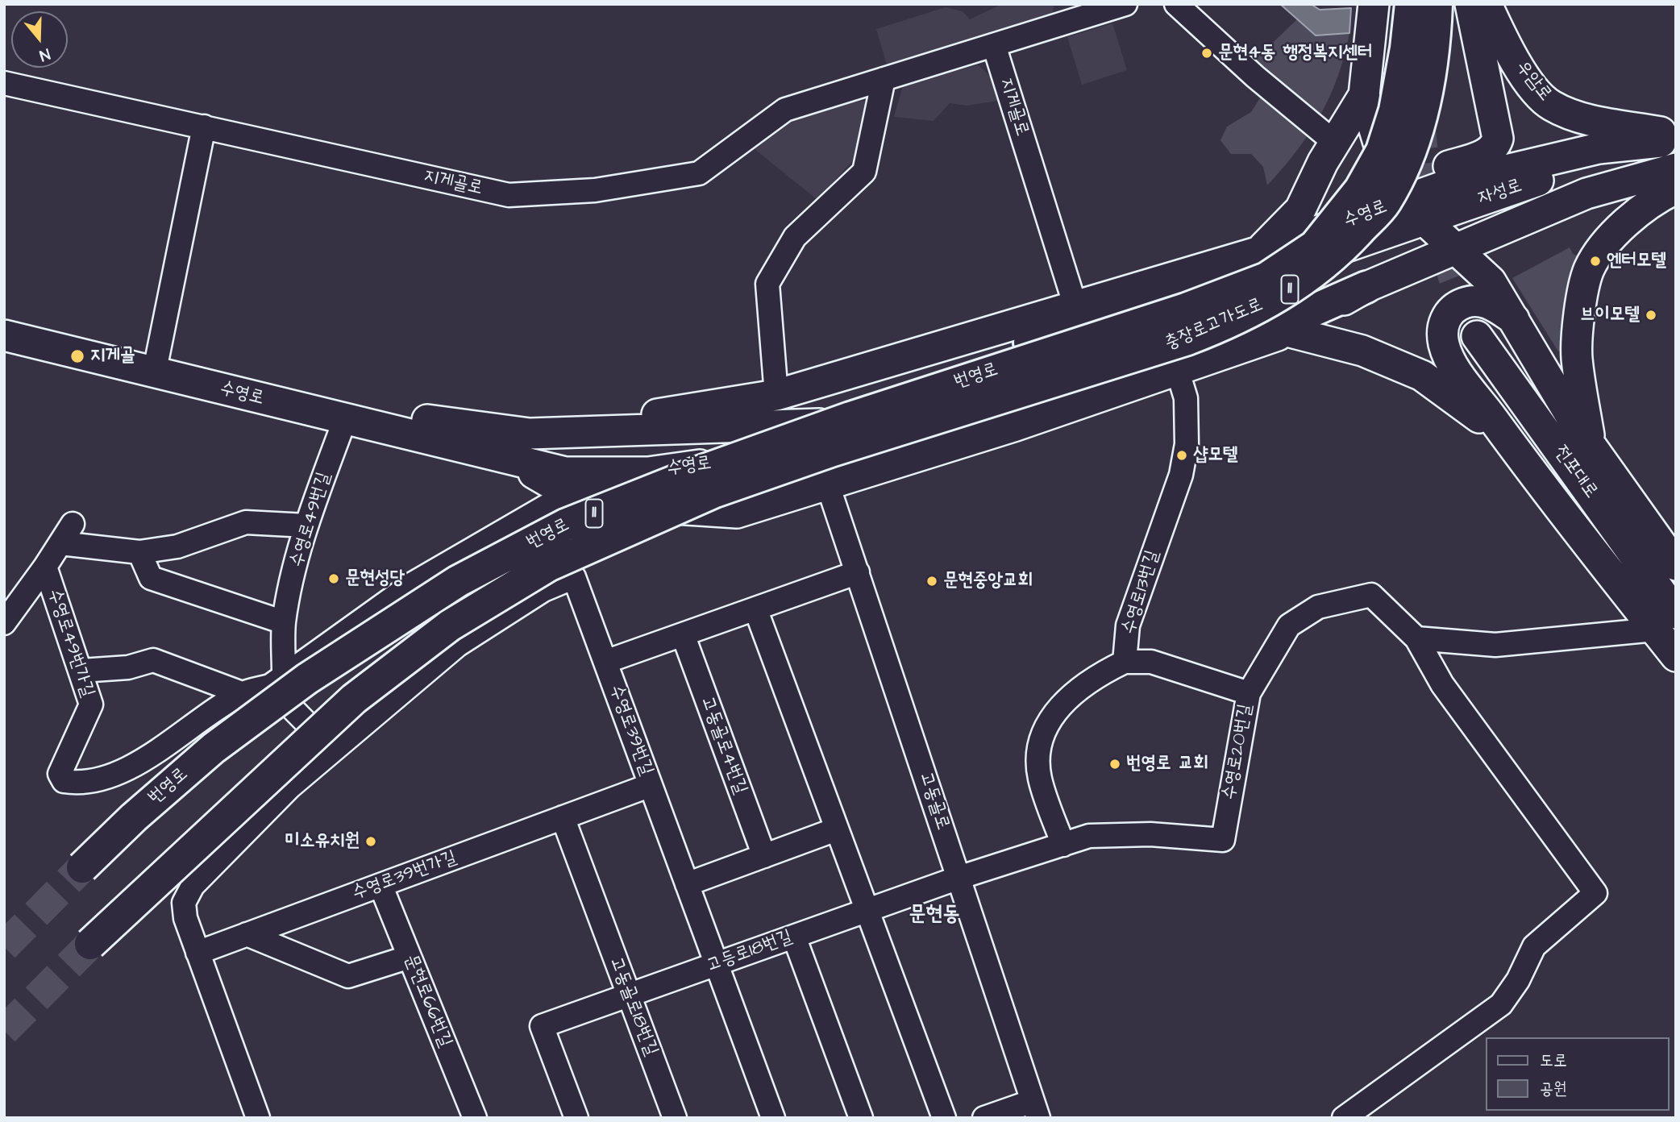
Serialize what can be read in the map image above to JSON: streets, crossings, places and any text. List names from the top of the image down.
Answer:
{
  "streets": {
    "highway": ["11", "충장로고가도로", "번영로"],
    "main road": [
      "우암로",
      "자성로",
      "수영로",
      "전포대로"
    ],
    "street": [
      "지게골로",
      "수영로49번길",
      "수영로13번길",
      "수영로49번가길",
      "수영로39번길",
      "고동골로4번길",
      "수영로20번길",
      "고동골로",
      "수영로39번가길",
      "고등로18번길",
      "문현로66번길",
      "고동골로18번길"
    ]
  },
  "crossings": [
    ["우암로", "자성로"],
    ["우암로", "수영로"],
    ["지게골로", "수영로"],
    ["자성로", "수영로"],
    ["수영로", "수영로49번길"],
    ["충장로고가도로", "번영로"],
    ["번영로", "수영로39번길"],
    ["수영로39번길", "수영로39번가길"],
    ["수영로39번길", "고등로18번길"],
    ["수영로20번길", "고동골로"],
    ["수영로20번길", "고등로18번길"],
    ["고동골로", "고등로18번길"],
    ["수영로39번가길", "문현로66번길"],
    ["수영로39번가길", "고동골로18번길"],
    ["고등로18번길", "고동골로18번길"]
  ],
  "districts": ["문현동"],
  "places": [
    "문현4동 행정복지센터",
    "엔터모텔",
    "브이모텔",
    "지게골",
    "샵모텔",
    "문현성당",
    "문현중앙교회",
    "번영로 교회",
    "미소유치원"
  ],
  "legend": ["도로", "공원"],
  "north": "bottom"
}
